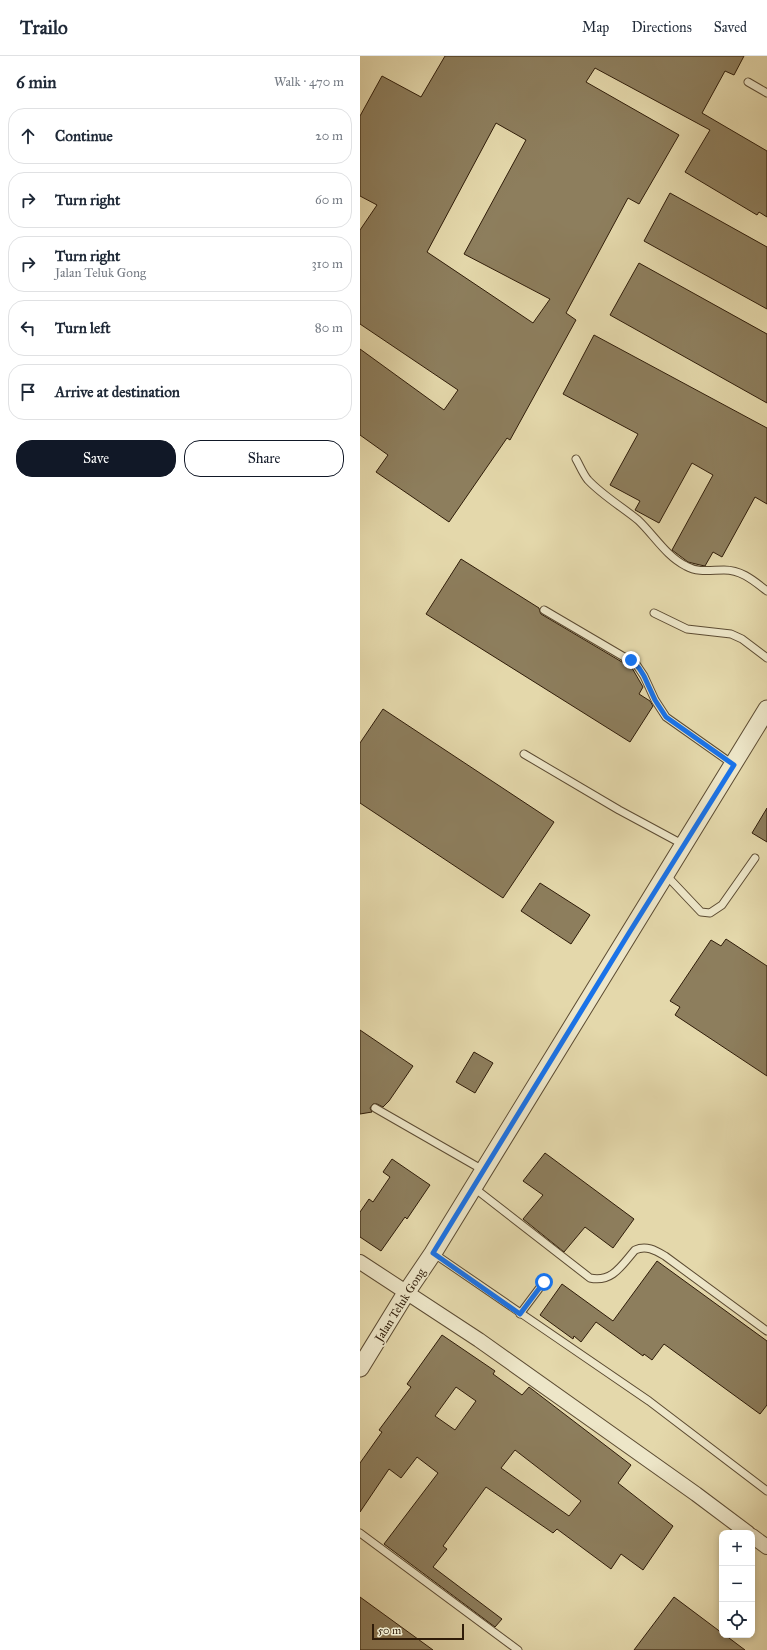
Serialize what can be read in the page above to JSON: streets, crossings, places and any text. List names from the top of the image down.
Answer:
{
  "streets": {
    "street": ["Jalan Teluk Gong"]
  },
  "scale_bar": "50 m",
  "page": {
    "header": "Trailo",
    "nav": ["Map", "Directions", "Saved"],
    "heading": ["6 min", "Walk · 470 m"],
    "list": [
      ["Continue", "20 m"],
      ["Turn right", "60 m"],
      ["Turn right", "Jalan Teluk Gong", "310 m"],
      ["Turn left", "80 m"],
      "Arrive at destination"
    ],
    "buttons": ["Save", "Share"],
    "map_buttons": ["+", "−"],
    "scale": "50 m"
  }
}
